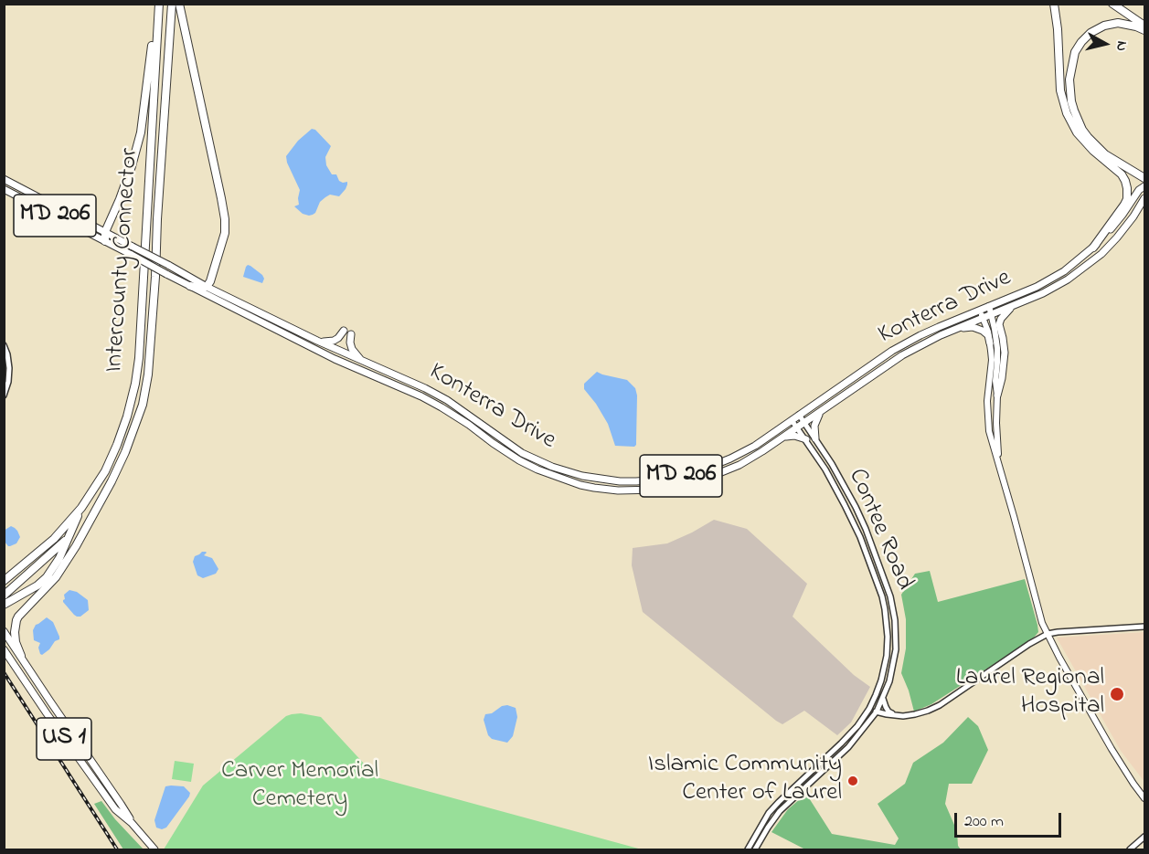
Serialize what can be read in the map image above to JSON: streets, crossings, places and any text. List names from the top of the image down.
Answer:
{
  "streets": {
    "highway": ["Intercounty Connector"],
    "main road": ["MD 206", "Konterra Drive", "US 1"],
    "street": ["Contee Road"]
  },
  "crossings": [
    ["Konterra Drive", "Contee Road"]
  ],
  "parks": ["Carver Memorial Cemetery"],
  "places": ["Laurel Regional Hospital", "Islamic Community Center of Laurel"],
  "scale_bar": "200 m",
  "north": "right"
}
